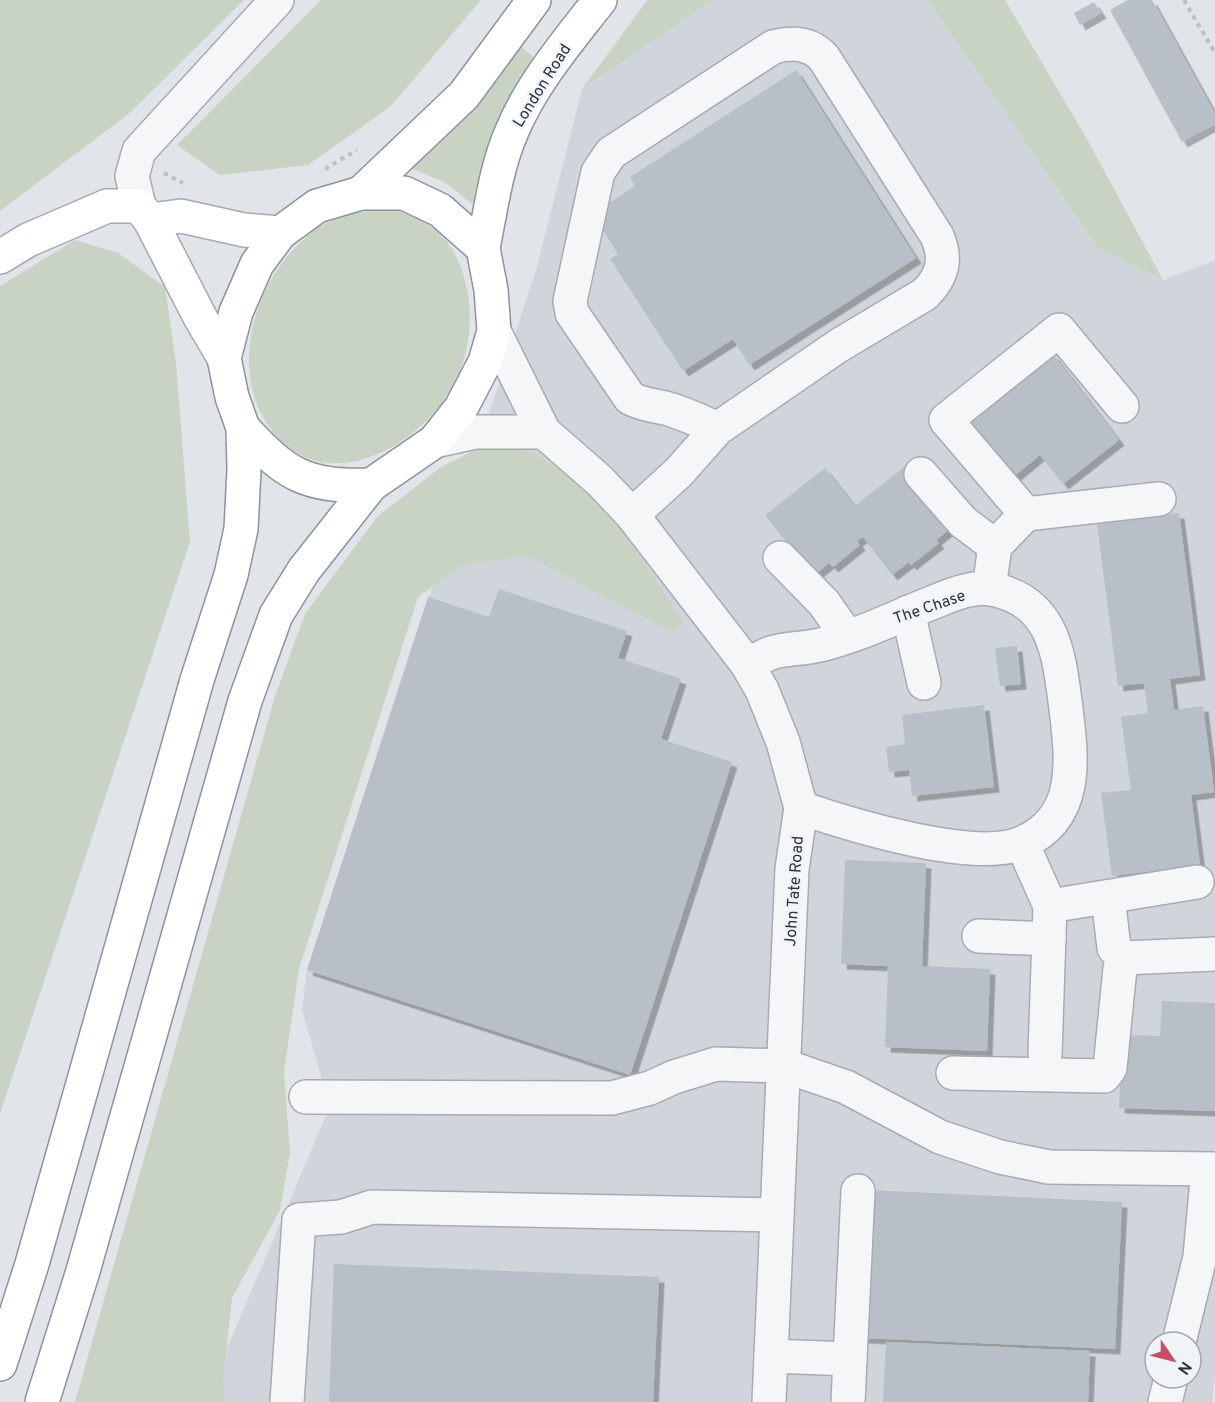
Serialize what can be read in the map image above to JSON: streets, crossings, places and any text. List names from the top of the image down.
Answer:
{
  "streets": {
    "main road": ["London Road"],
    "street": ["The Chase", "John Tate Road"]
  },
  "crossings": [
    ["The Chase", "John Tate Road"]
  ],
  "north": "bottom right"
}
